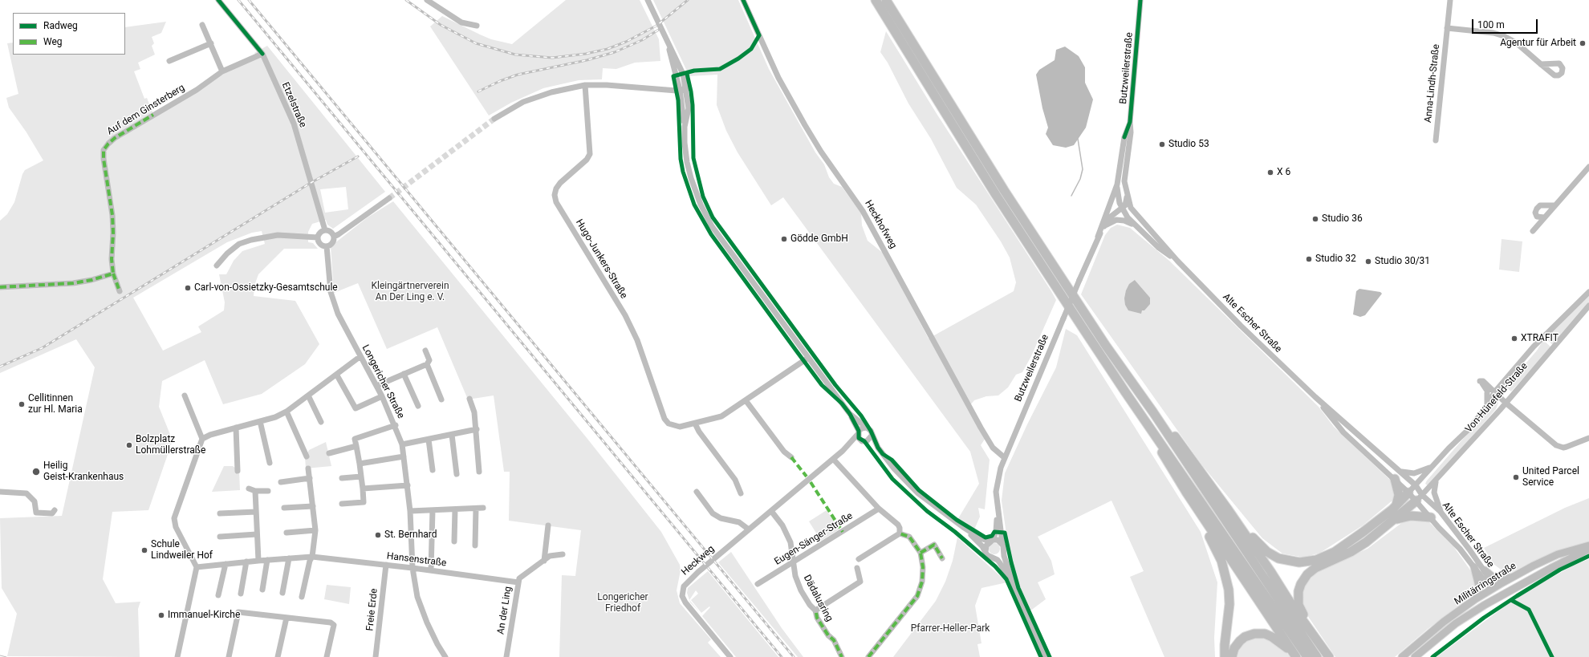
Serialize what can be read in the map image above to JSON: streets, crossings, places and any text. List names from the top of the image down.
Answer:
{
  "streets": {
    "main road": ["Militärringstraße"],
    "street": [
      "Butzweilerstraße",
      "Anna-Lindh-Straße",
      "Etzelstraße",
      "Auf dem Ginsterberg",
      "Heckhofweg",
      "Hugo-Junkers-Straße",
      "Alte Escher Straße",
      "Longericher Straße",
      "Von-Hünefeld-Straße",
      "Eugen-Sänger-Straße",
      "Hansenstraße",
      "Heckweg",
      "Dädalusring",
      "Freie Erde",
      "An der Ling"
    ]
  },
  "crossings": [
    ["Butzweilerstraße", "Heckhofweg"],
    ["Butzweilerstraße", "Alte Escher Straße"],
    ["Etzelstraße", "Auf dem Ginsterberg"],
    ["Etzelstraße", "Longericher Straße"],
    ["Alte Escher Straße", "Von-Hünefeld-Straße"],
    ["Alte Escher Straße", "Militärringstraße"],
    ["Longericher Straße", "Hansenstraße"],
    ["Eugen-Sänger-Straße", "Dädalusring"],
    ["Hansenstraße", "Freie Erde"],
    ["Hansenstraße", "An der Ling"],
    ["Heckweg", "Dädalusring"]
  ],
  "parks": ["Kleingärtnerverein An Der Ling e. V.", "Longericher Friedhof", "Pfarrer-Heller-Park"],
  "places": [
    "Agentur für Arbeit",
    "Studio 53",
    "X 6",
    "Studio 36",
    "Gödde GmbH",
    "Studio 32",
    "Studio 30/31",
    "Carl-von-Ossietzky-Gesamtschule",
    "XTRAFIT",
    "Cellitinnen zur Hl. Maria",
    "Bolzplatz Lohmüllerstraße",
    "Heilig Geist-Krankenhaus",
    "United Parcel Service",
    "St. Bernhard",
    "Schule Lindweiler Hof",
    "Immanuel-Kirche"
  ],
  "legend": ["Radweg", "Weg"],
  "scale_bar": "100 m"
}
